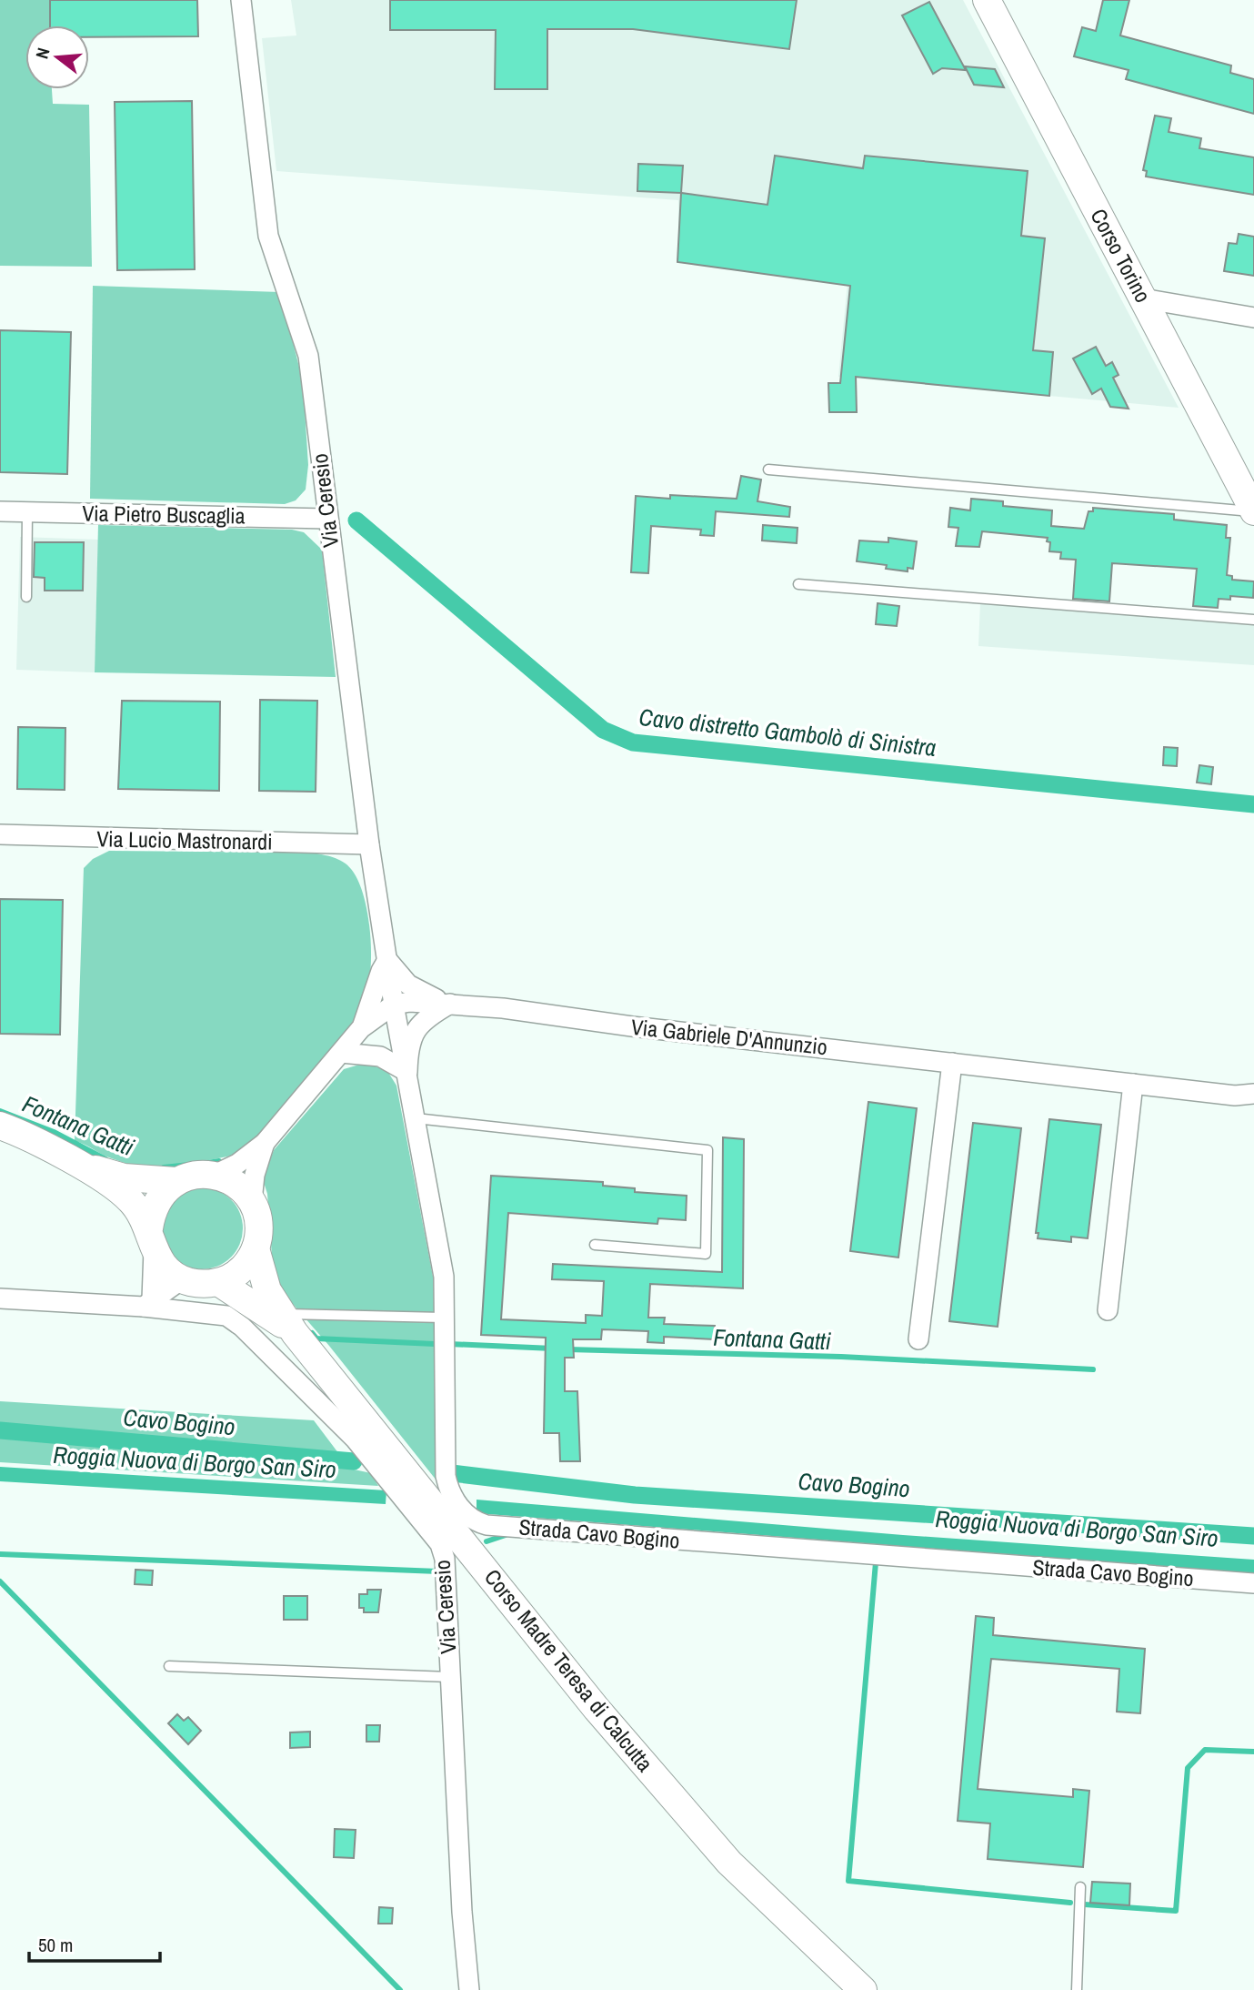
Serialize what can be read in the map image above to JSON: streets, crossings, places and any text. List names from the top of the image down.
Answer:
{
  "streets": {
    "main road": ["Corso Torino", "Corso Madre Teresa di Calcutta"],
    "street": [
      "Via Ceresio",
      "Via Pietro Buscaglia",
      "Via Lucio Mastronardi",
      "Via Gabriele D'Annunzio",
      "Strada Cavo Bogino"
    ]
  },
  "crossings": [
    ["Via Ceresio", "Via Pietro Buscaglia"],
    ["Via Ceresio", "Via Lucio Mastronardi"],
    ["Via Ceresio", "Via Gabriele D'Annunzio"],
    ["Via Ceresio", "Strada Cavo Bogino"],
    ["Via Gabriele D'Annunzio", "Strada Cavo Bogino"]
  ],
  "water": [
    "Cavo distretto Gambolò di Sinistra",
    "Fontana Gatti",
    "Cavo Bogino",
    "Roggia Nuova di Borgo San Siro"
  ],
  "scale_bar": "50 m",
  "north": "left"
}
